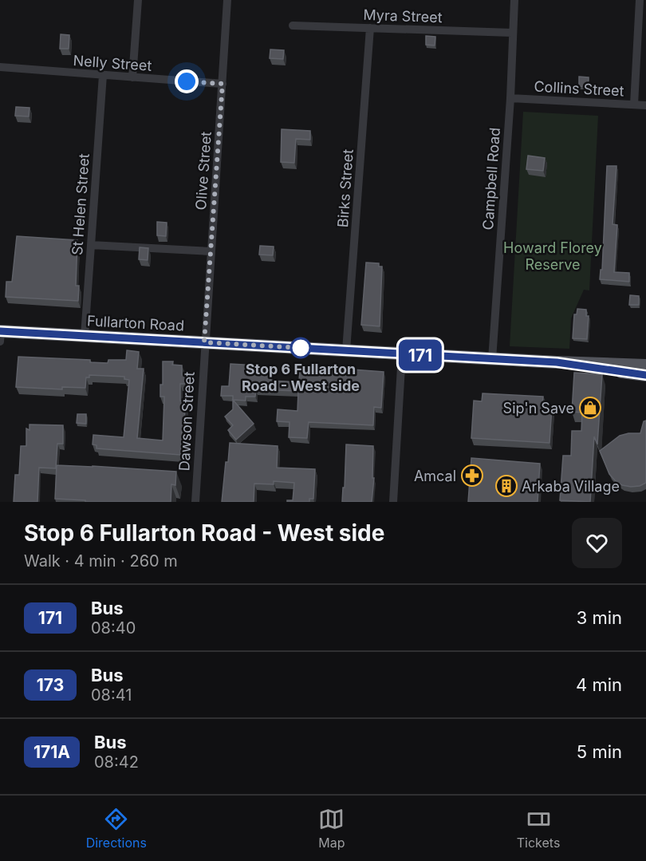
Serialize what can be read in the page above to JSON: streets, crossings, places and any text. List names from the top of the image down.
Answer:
{
  "streets": {
    "main road": ["Fullarton Road"],
    "street": [
      "Myra Street",
      "Nelly Street",
      "Collins Street",
      "Olive Street",
      "Campbell Road",
      "Birks Street",
      "St Helen Street",
      "Dawson Street"
    ]
  },
  "crossings": [
    ["Myra Street", "Campbell Road"],
    ["Myra Street", "Birks Street"],
    ["Nelly Street", "Olive Street"],
    ["Nelly Street", "St Helen Street"],
    ["Collins Street", "Campbell Road"],
    ["Olive Street", "Fullarton Road"],
    ["Olive Street", "Dawson Street"],
    ["Campbell Road", "Fullarton Road"],
    ["Birks Street", "Fullarton Road"],
    ["St Helen Street", "Fullarton Road"],
    ["Fullarton Road", "Dawson Street"]
  ],
  "parks": ["Howard Florey Reserve"],
  "places": {
    "other": ["Stop 6 Fullarton Road - West side"],
    "shop": ["Sip'n Save"],
    "pharmacy": ["Amcal"],
    "building": ["Arkaba Village"]
  },
  "lines": ["bus line 171"],
  "page": {
    "on_map": "171",
    "heading": ["Stop 6 Fullarton Road - West side", "Walk · 4 min · 260 m"],
    "list": [
      {
        "mark": "171",
        "name": "Bus",
        "note": "08:40",
        "value": "3 min"
      },
      {
        "mark": "173",
        "name": "Bus",
        "note": "08:41",
        "value": "4 min"
      },
      {
        "mark": "171A",
        "name": "Bus",
        "note": "08:42",
        "value": "5 min"
      }
    ],
    "tabs": ["Directions", "Map", "Tickets"]
  }
}
